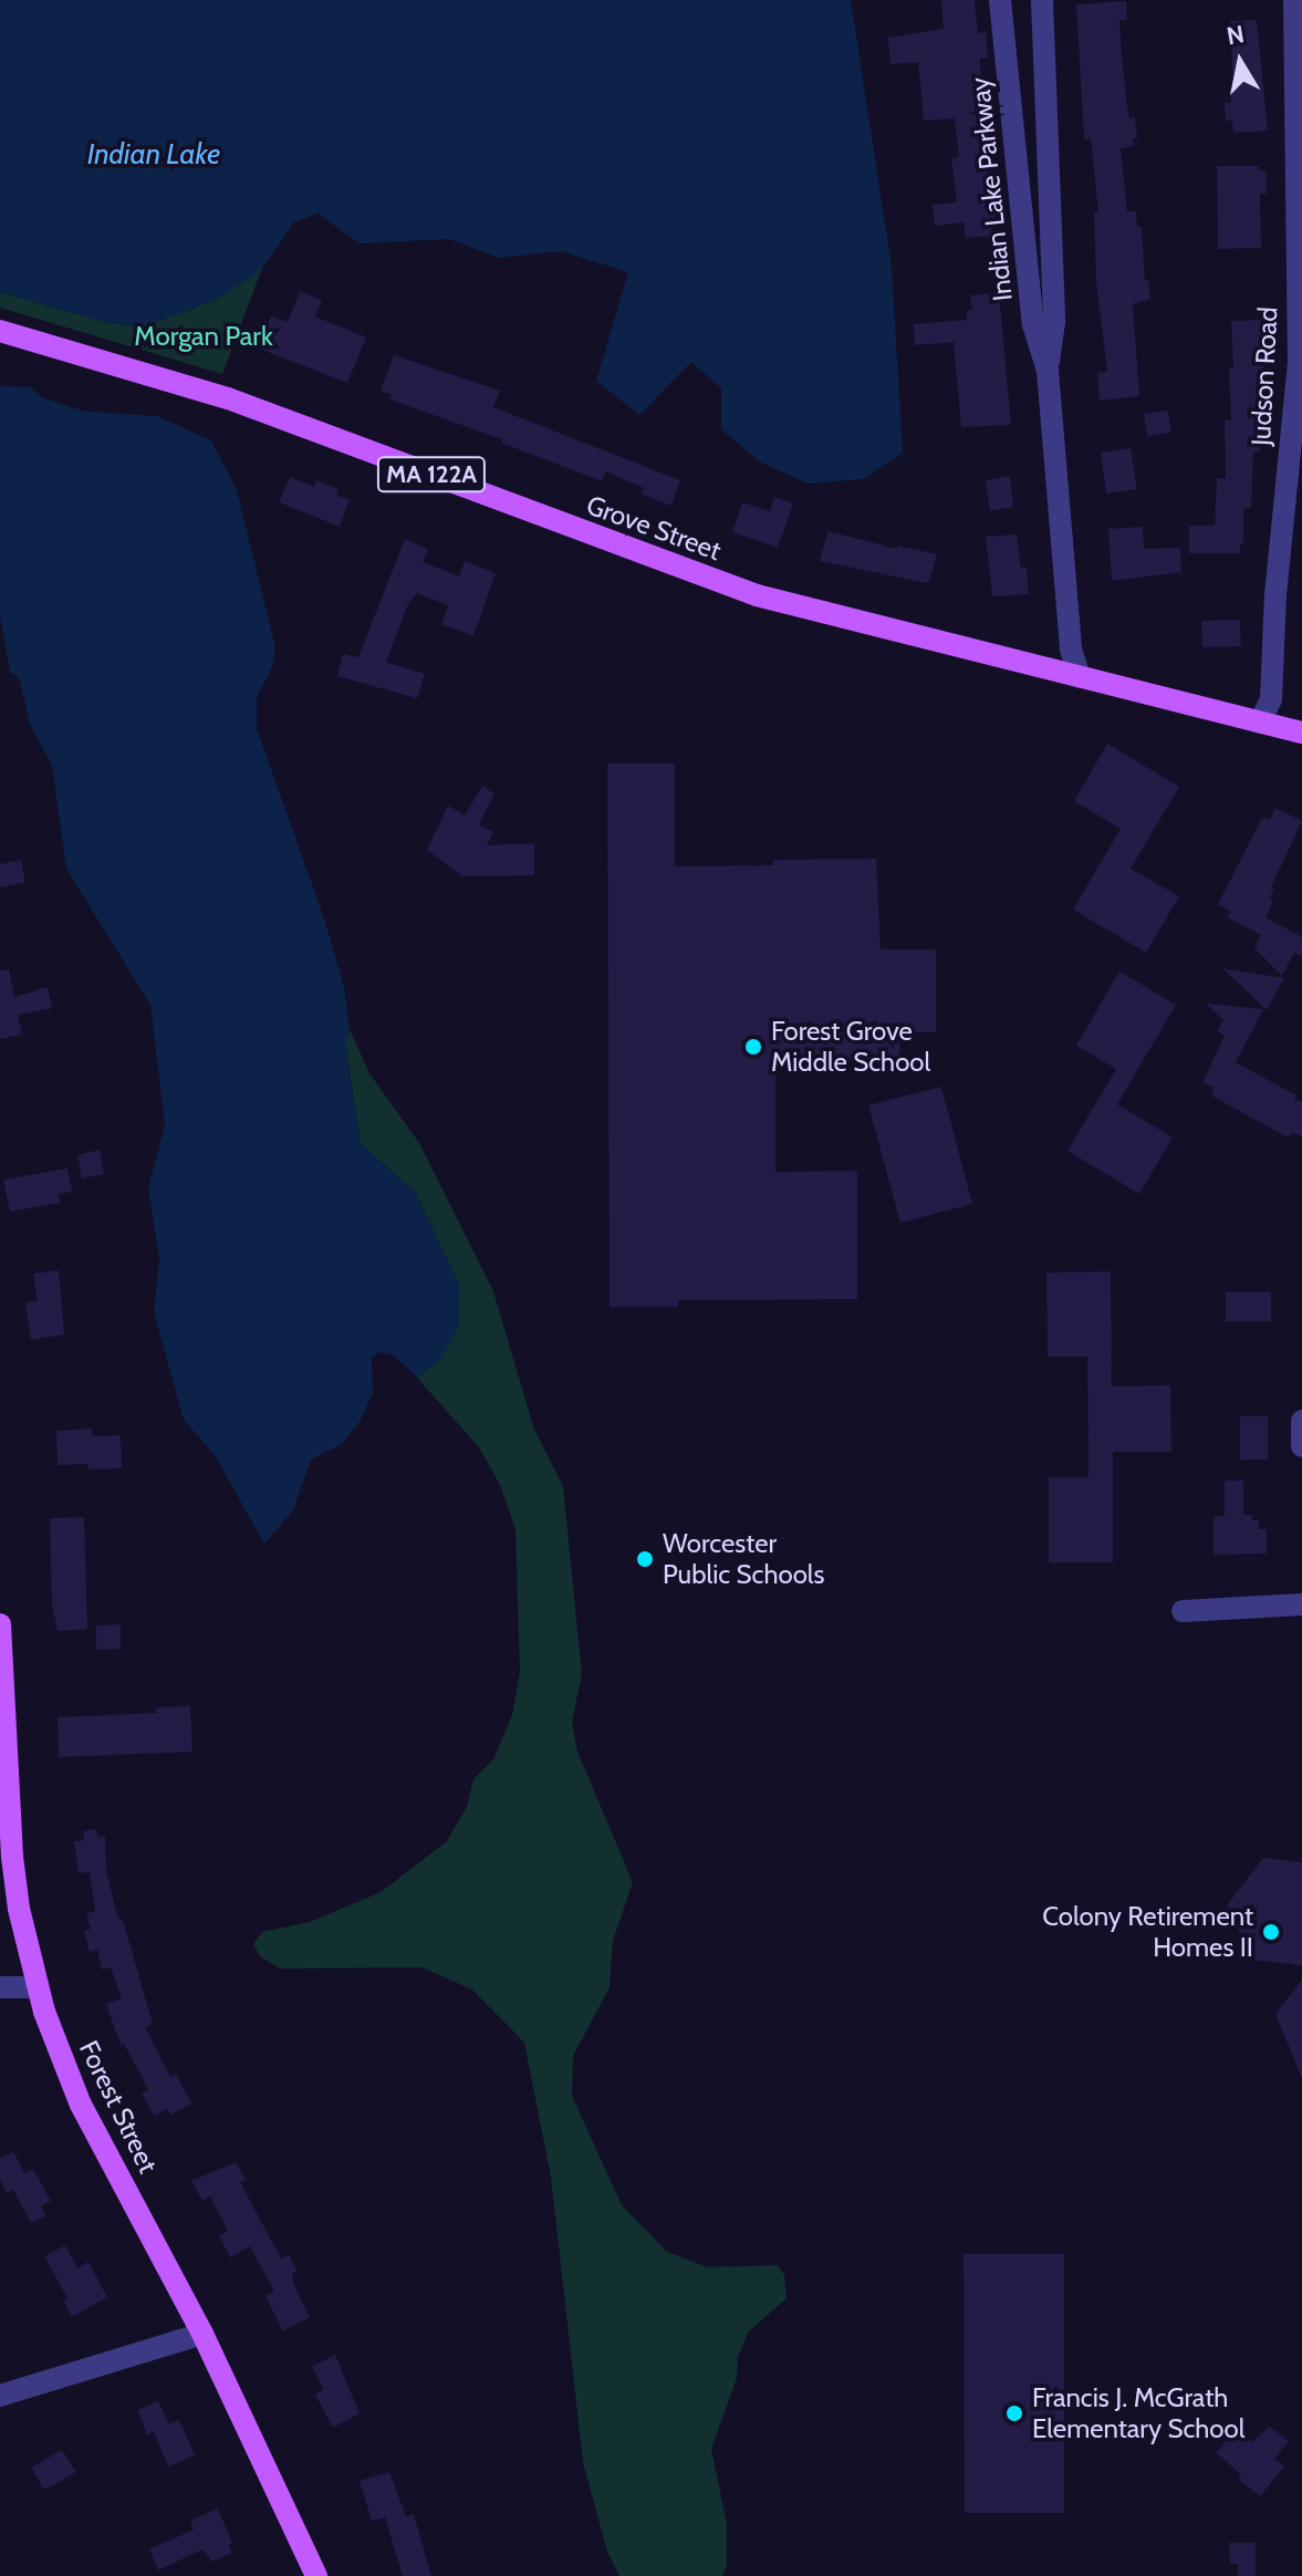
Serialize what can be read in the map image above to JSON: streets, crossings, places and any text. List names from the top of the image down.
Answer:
{
  "streets": {
    "main road": ["MA 122A", "Grove Street", "Forest Street"],
    "street": ["Indian Lake Parkway", "Judson Road"]
  },
  "crossings": [
    ["Indian Lake Parkway", "Grove Street"],
    ["Judson Road", "Grove Street"]
  ],
  "water": ["Indian Lake"],
  "parks": ["Morgan Park"],
  "places": [
    "Forest Grove Middle School",
    "Worcester Public Schools",
    "Colony Retirement Homes II",
    "Francis J. McGrath Elementary School"
  ],
  "north": "top"
}
